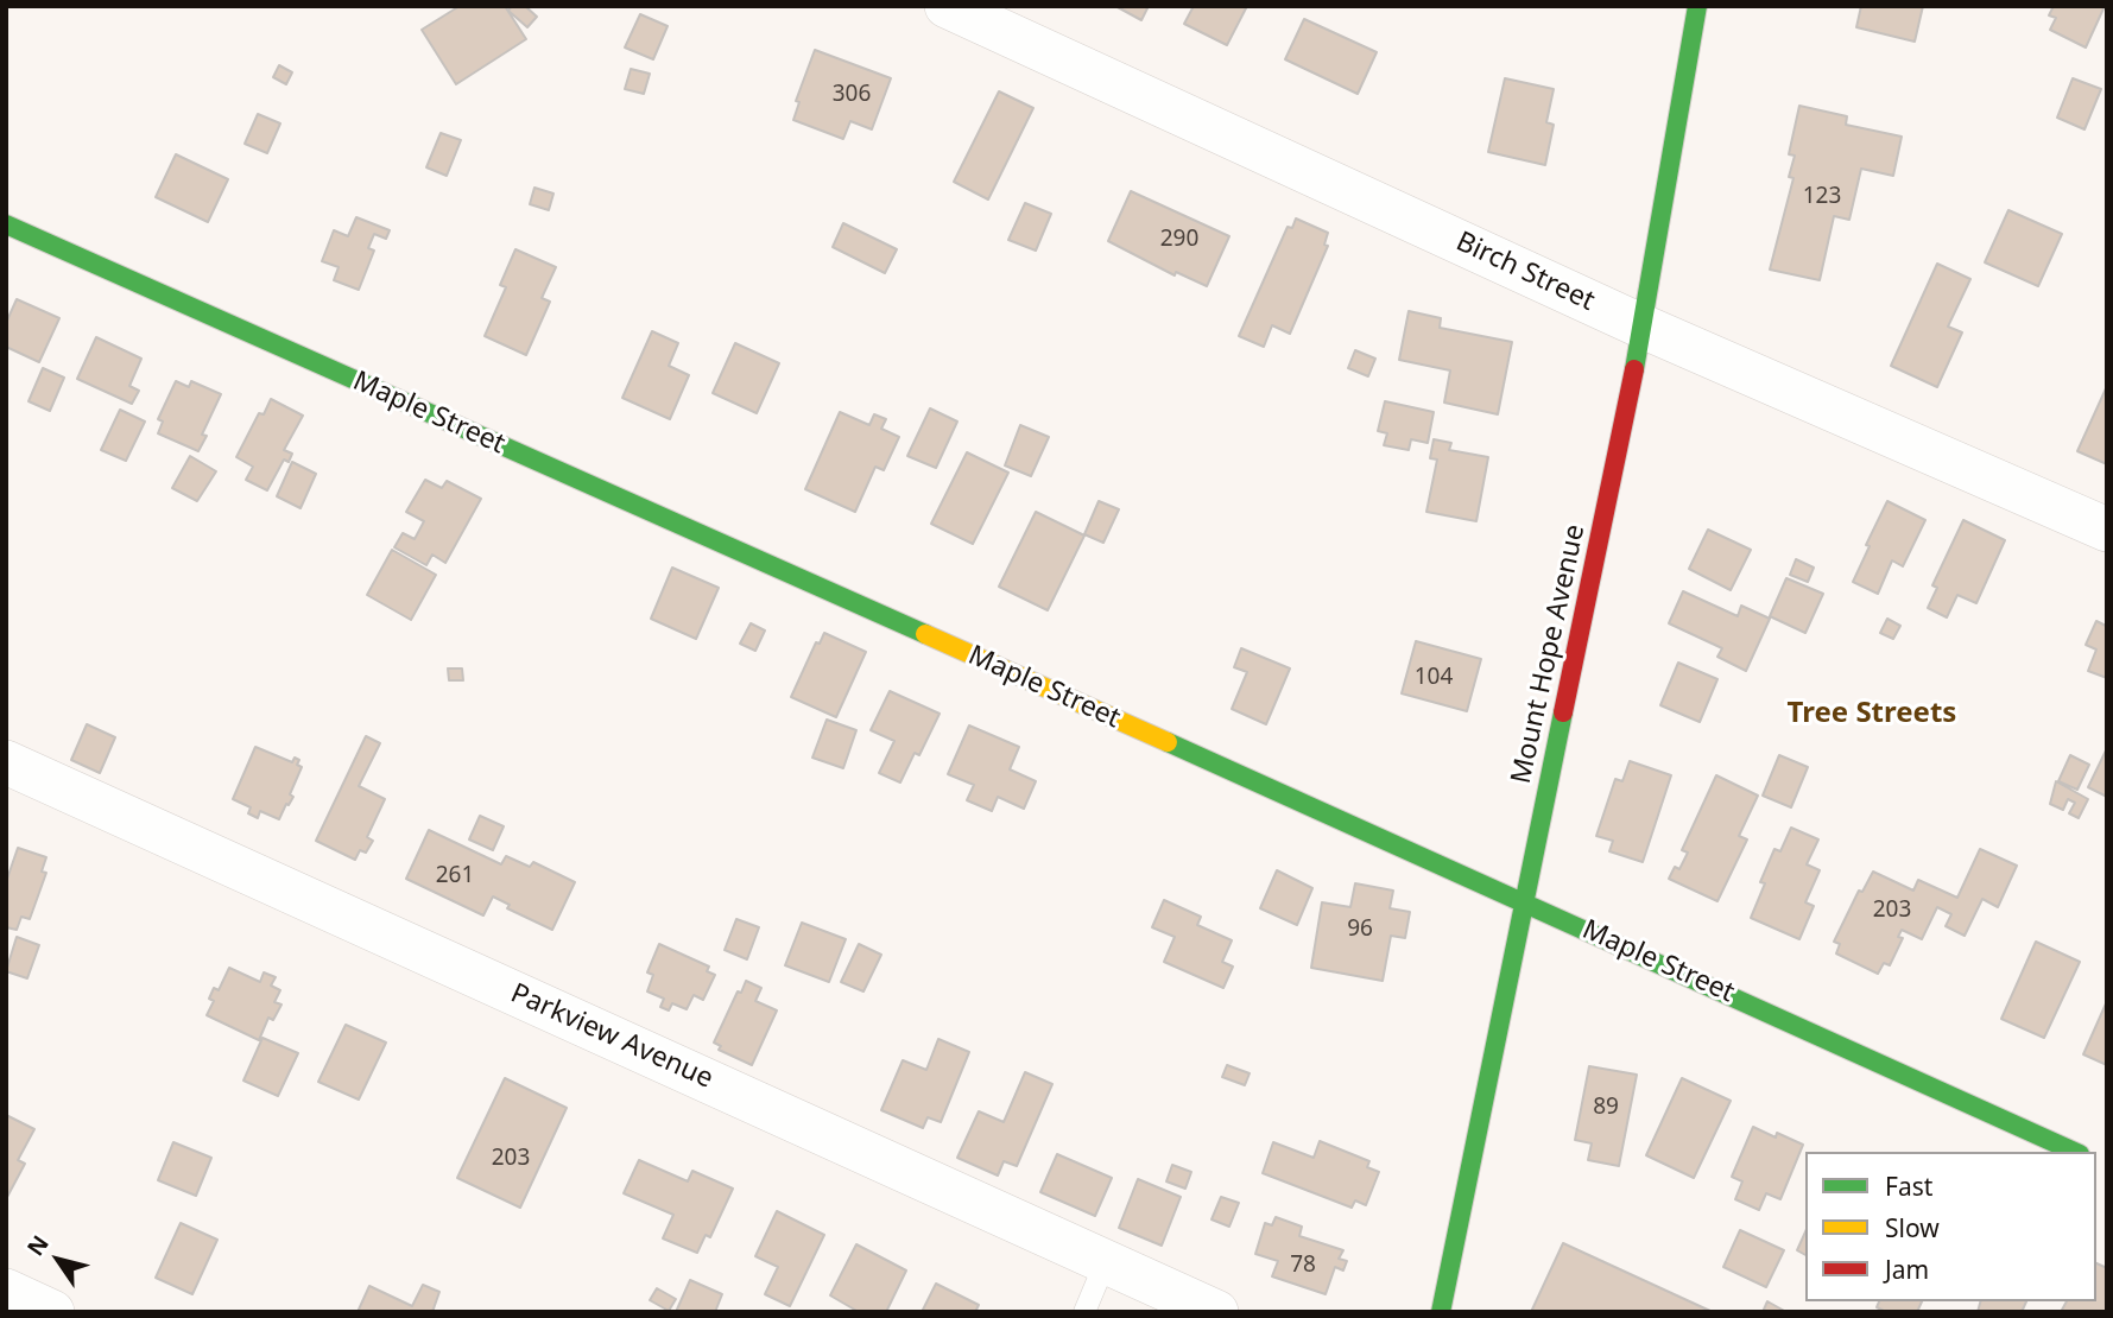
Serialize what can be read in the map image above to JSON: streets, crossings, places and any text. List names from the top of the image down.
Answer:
{
  "streets": {
    "street": [
      "Birch Street",
      "Maple Street",
      "Mount Hope Avenue",
      "Parkview Avenue"
    ]
  },
  "crossings": [
    ["Birch Street", "Mount Hope Avenue"],
    ["Maple Street", "Mount Hope Avenue"]
  ],
  "districts": ["Tree Streets"],
  "house_numbers": [
    "306",
    "123",
    "290",
    "104",
    "261",
    "203",
    "96",
    "89",
    "203",
    "78"
  ],
  "legend": ["Fast", "Slow", "Jam"],
  "north": "top left"
}
